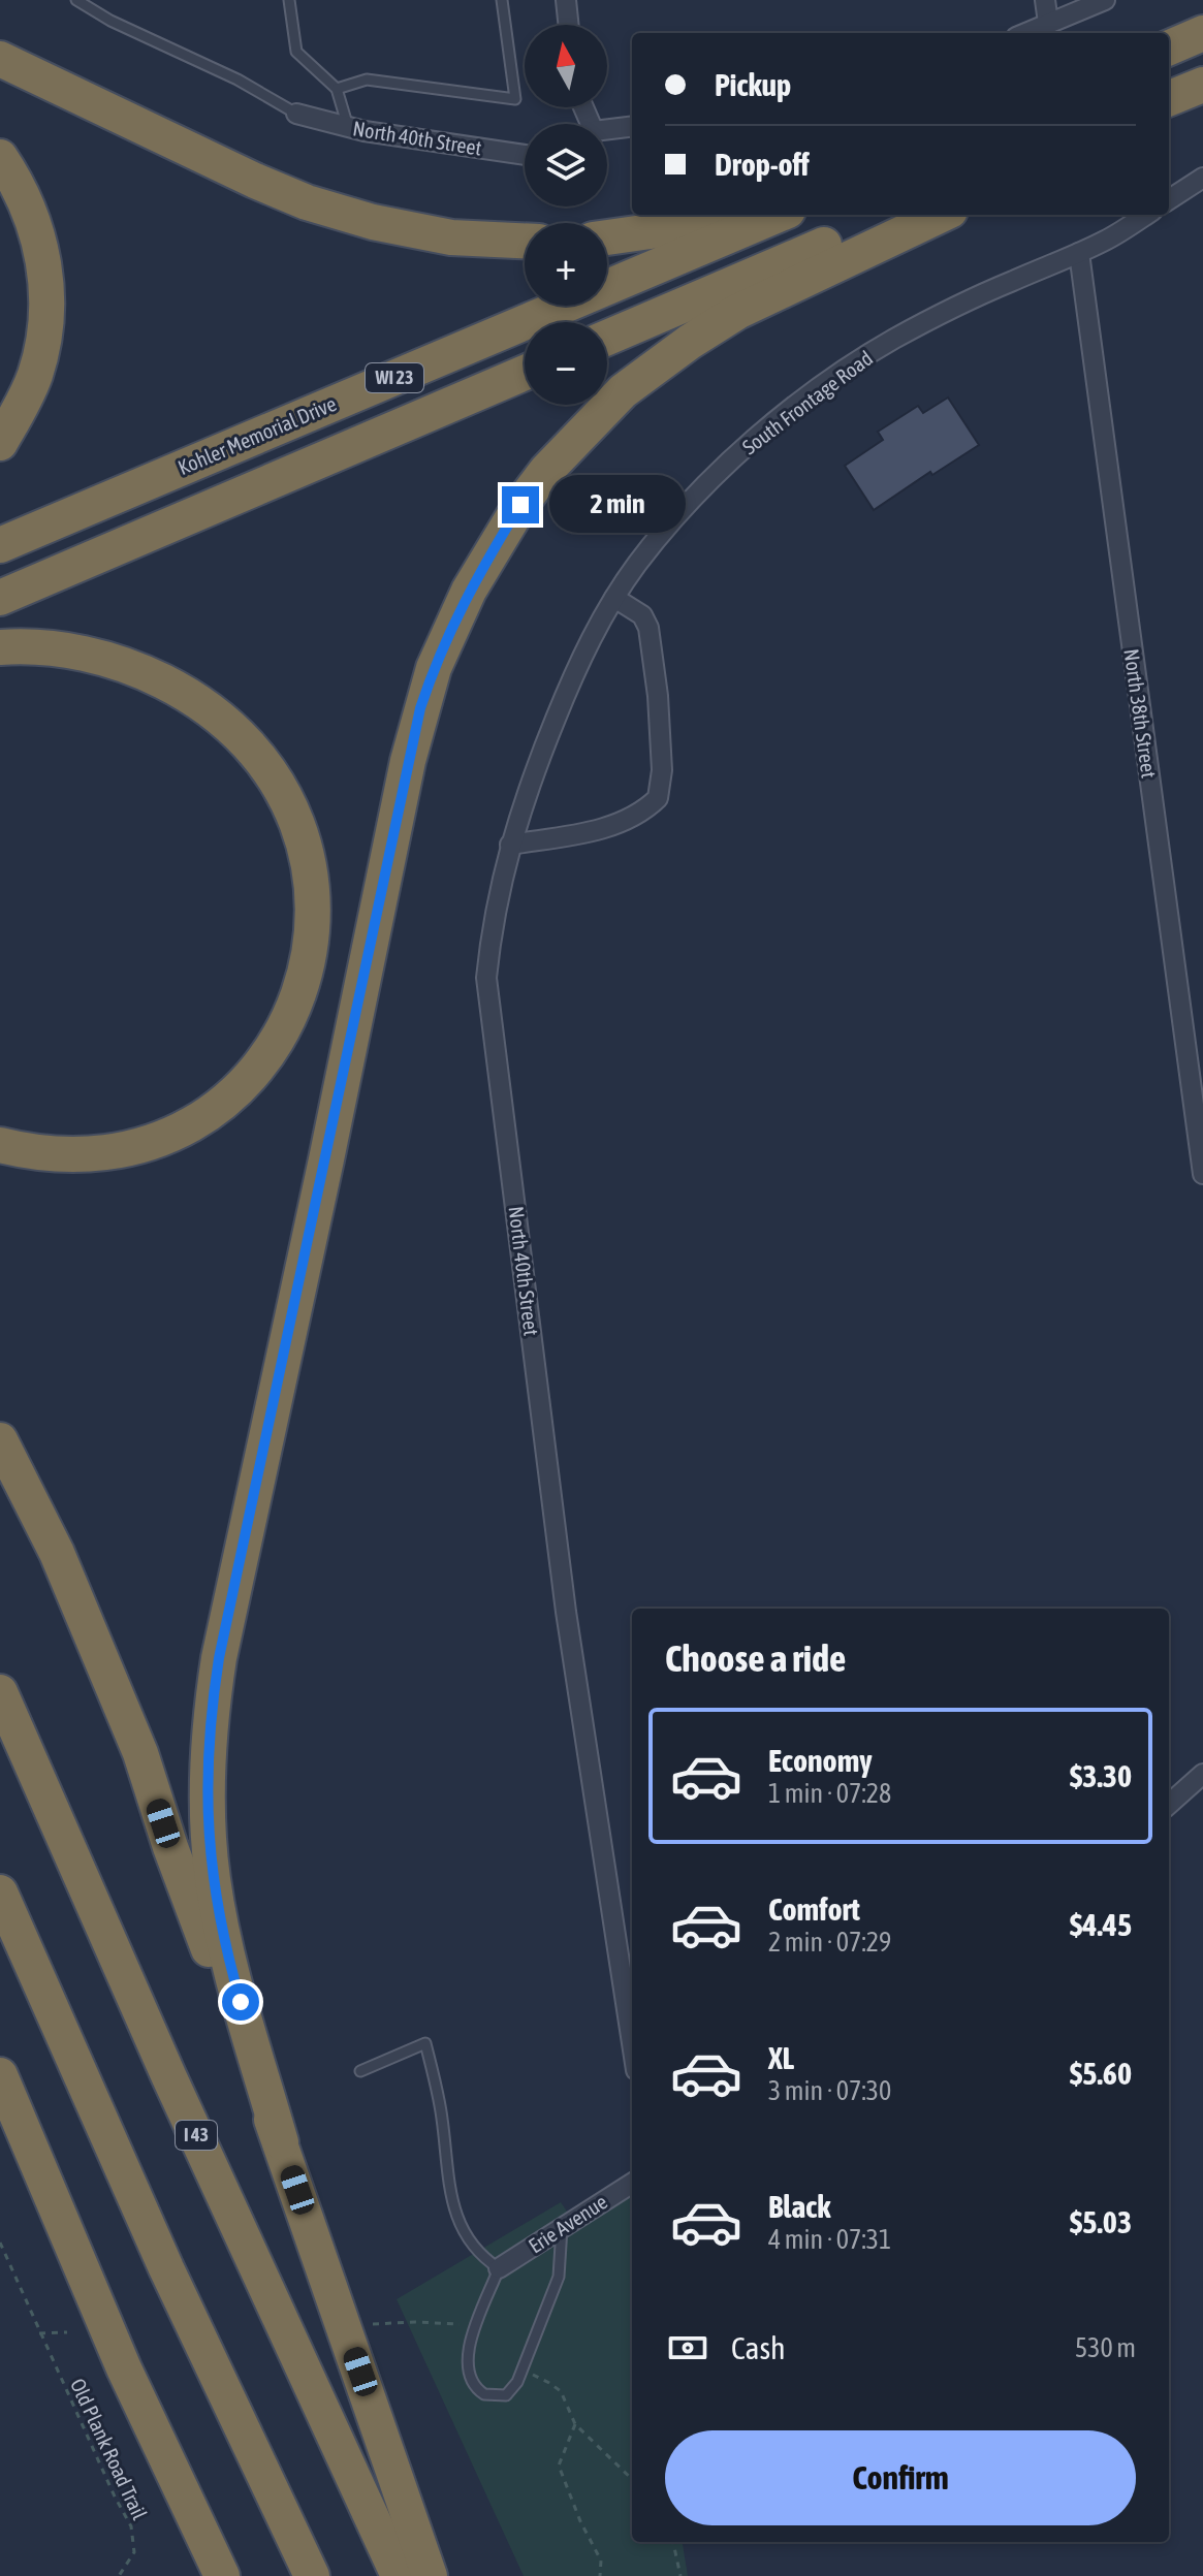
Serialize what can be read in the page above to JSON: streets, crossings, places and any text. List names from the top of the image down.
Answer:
{
  "streets": {
    "highway": ["WI 23", "Kohler Memorial Drive", "I 43"],
    "street": [
      "North 40th Street",
      "South Frontage Road",
      "North 38th Street",
      "Erie Avenue"
    ],
    "path": ["Old Plank Road Trail"]
  },
  "crossings": [
    ["North 40th Street", "South Frontage Road"],
    ["South Frontage Road", "North 38th Street"]
  ],
  "north": "top",
  "page": {
    "map_buttons": ["+", "−"],
    "banner": ["Pickup", "Drop-off"],
    "bubble": "2 min",
    "heading": "Choose a ride",
    "list": [
      {
        "name": "Economy",
        "note": "1 min · 07:28",
        "value": "$3.30"
      },
      {
        "name": "Comfort",
        "note": "2 min · 07:29",
        "value": "$4.45"
      },
      {
        "name": "XL",
        "note": "3 min · 07:30",
        "value": "$5.60"
      },
      {
        "name": "Black",
        "note": "4 min · 07:31",
        "value": "$5.03"
      }
    ],
    "pay": ["Cash", "530 m"],
    "buttons": "Confirm"
  }
}
